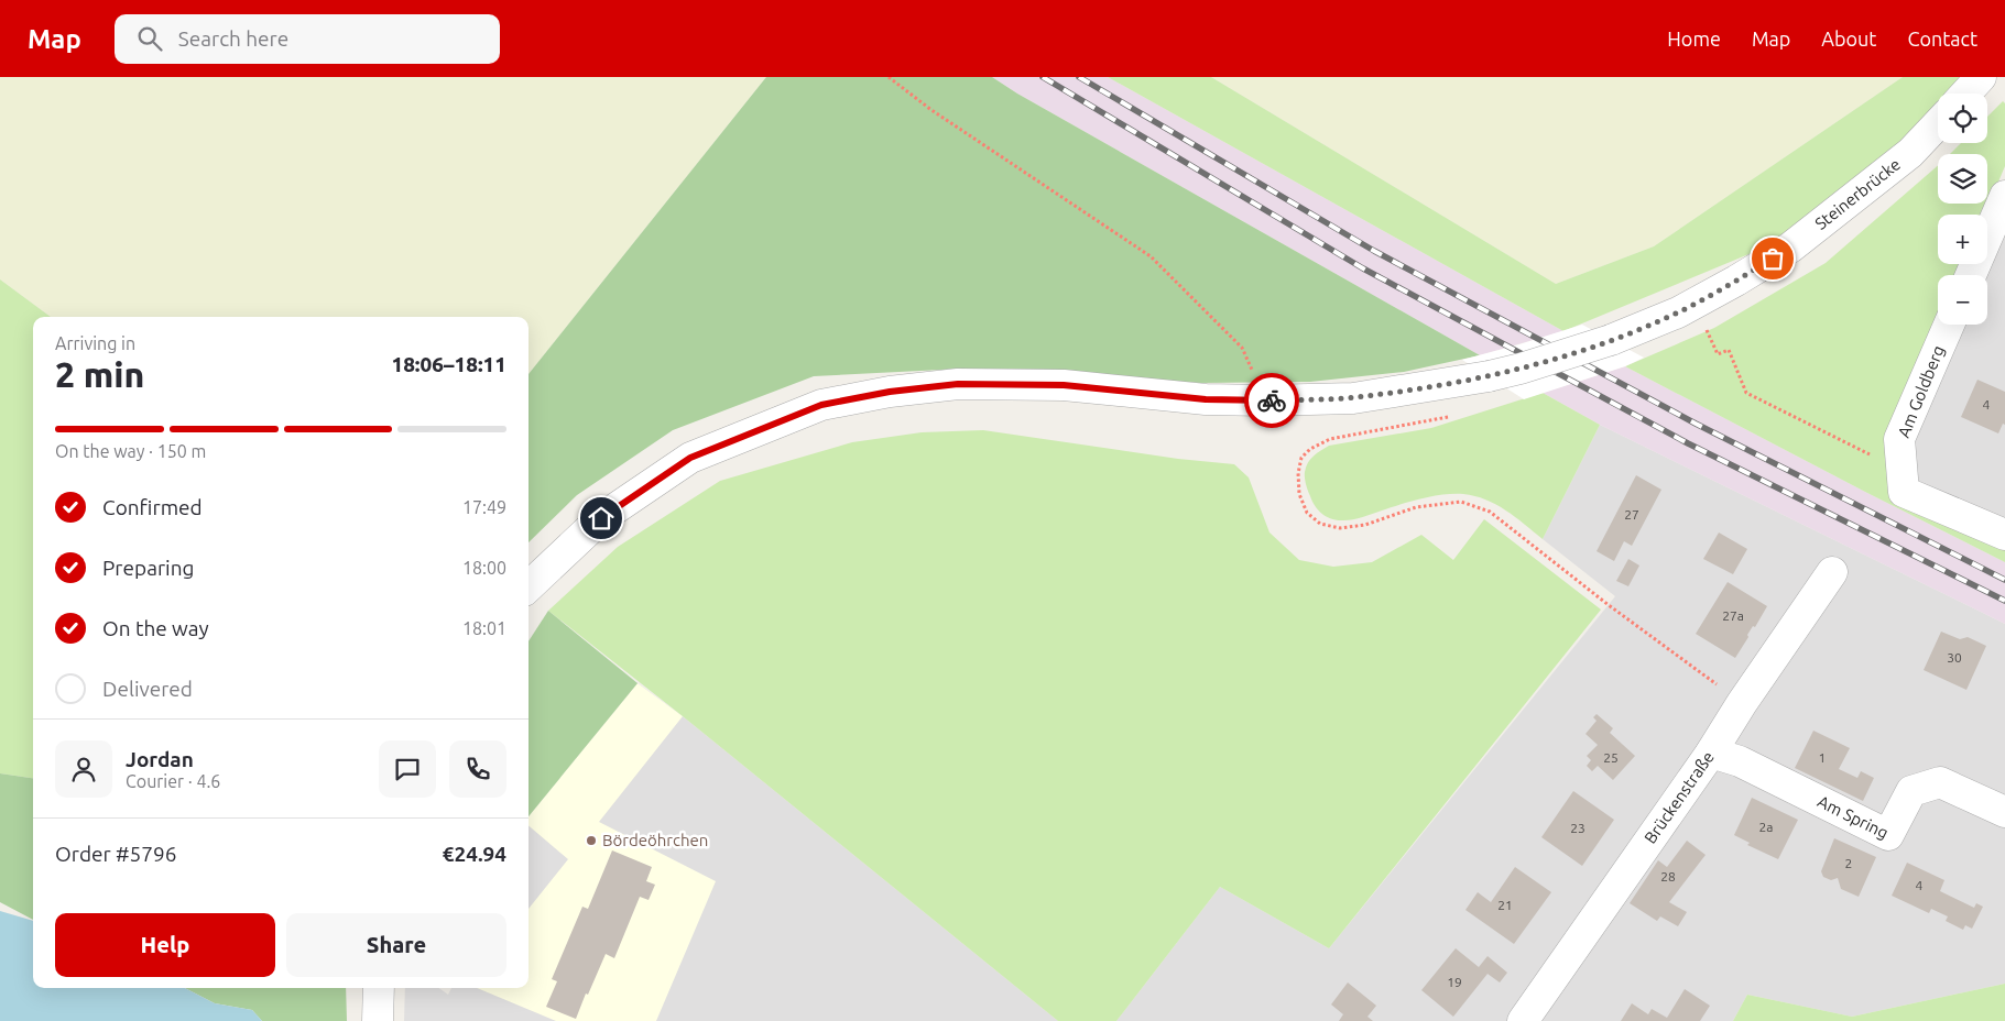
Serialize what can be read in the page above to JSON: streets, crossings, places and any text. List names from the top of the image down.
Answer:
{
  "streets": {
    "street": [
      "Steinerbrücke",
      "Am Goldberg",
      "Brückenstraße",
      "Am Spring"
    ]
  },
  "crossings": [
    ["Brückenstraße", "Am Spring"]
  ],
  "places": ["Bördeöhrchen"],
  "house_numbers": [
    "4",
    "27",
    "27a",
    "30",
    "25",
    "1",
    "2a",
    "23",
    "2",
    "28",
    "4",
    "21",
    "19"
  ],
  "page": {
    "header": "Map",
    "search": "Search here",
    "nav": [
      "Home",
      "Map",
      "About",
      "Contact"
    ],
    "map_buttons": ["+", "−"],
    "heading": ["2 min", "Arriving in", "18:06–18:11"],
    "panel": [
      "Jordan",
      "Courier · 4.6",
      "Order #5796",
      "€24.94"
    ],
    "bar": "On the way · 150 m",
    "list": [
      ["Confirmed", "17:49"],
      ["Preparing", "18:00"],
      ["On the way", "18:01"],
      "Delivered"
    ],
    "buttons": ["Help", "Share"]
  }
}
